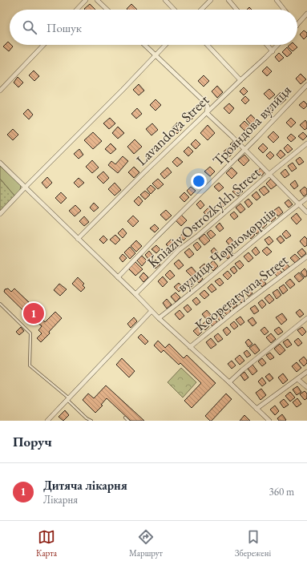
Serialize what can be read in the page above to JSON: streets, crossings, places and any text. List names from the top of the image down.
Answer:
{
  "streets": {
    "street": [
      "Трояндова вулиця",
      "Lavandova Street",
      "Kniaziv Ostrozkykh Street",
      "вулиця Чорноморців",
      "Kooperatyvna Street"
    ]
  },
  "page": {
    "search": "Пошук",
    "pins": "1",
    "heading": "Поруч",
    "list": [
      {
        "mark": "1",
        "name": "Дитяча лікарня",
        "note": "Лікарня",
        "value": "360 m"
      }
    ],
    "nav": ["Карта", "Маршрут", "Збережені"]
  }
}
